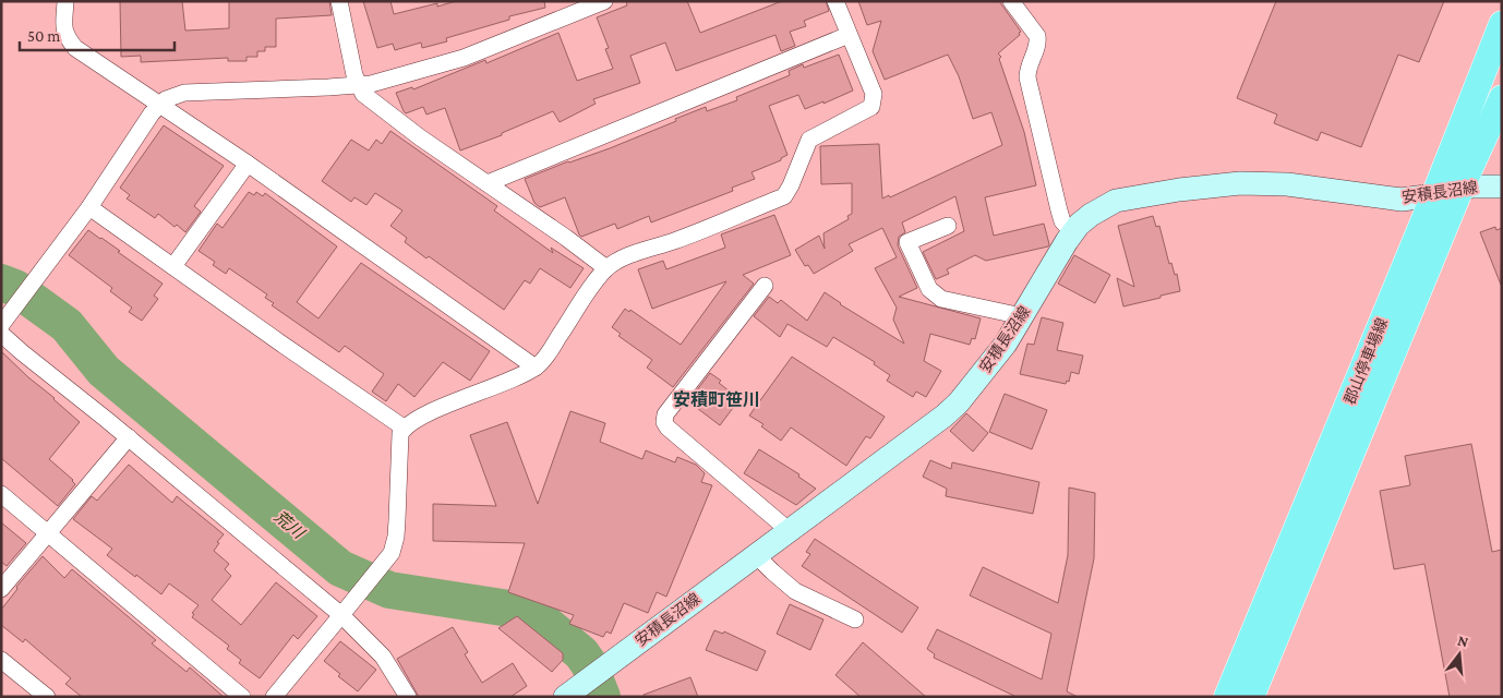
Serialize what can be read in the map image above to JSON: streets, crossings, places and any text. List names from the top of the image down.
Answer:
{
  "streets": {
    "main road": ["安積長沼線", "郡山停車場線"]
  },
  "crossings": [
    ["安積長沼線", "郡山停車場線"]
  ],
  "districts": ["安積町笹川"],
  "water": ["荒川"],
  "scale_bar": "50 m",
  "north": "top"
}
